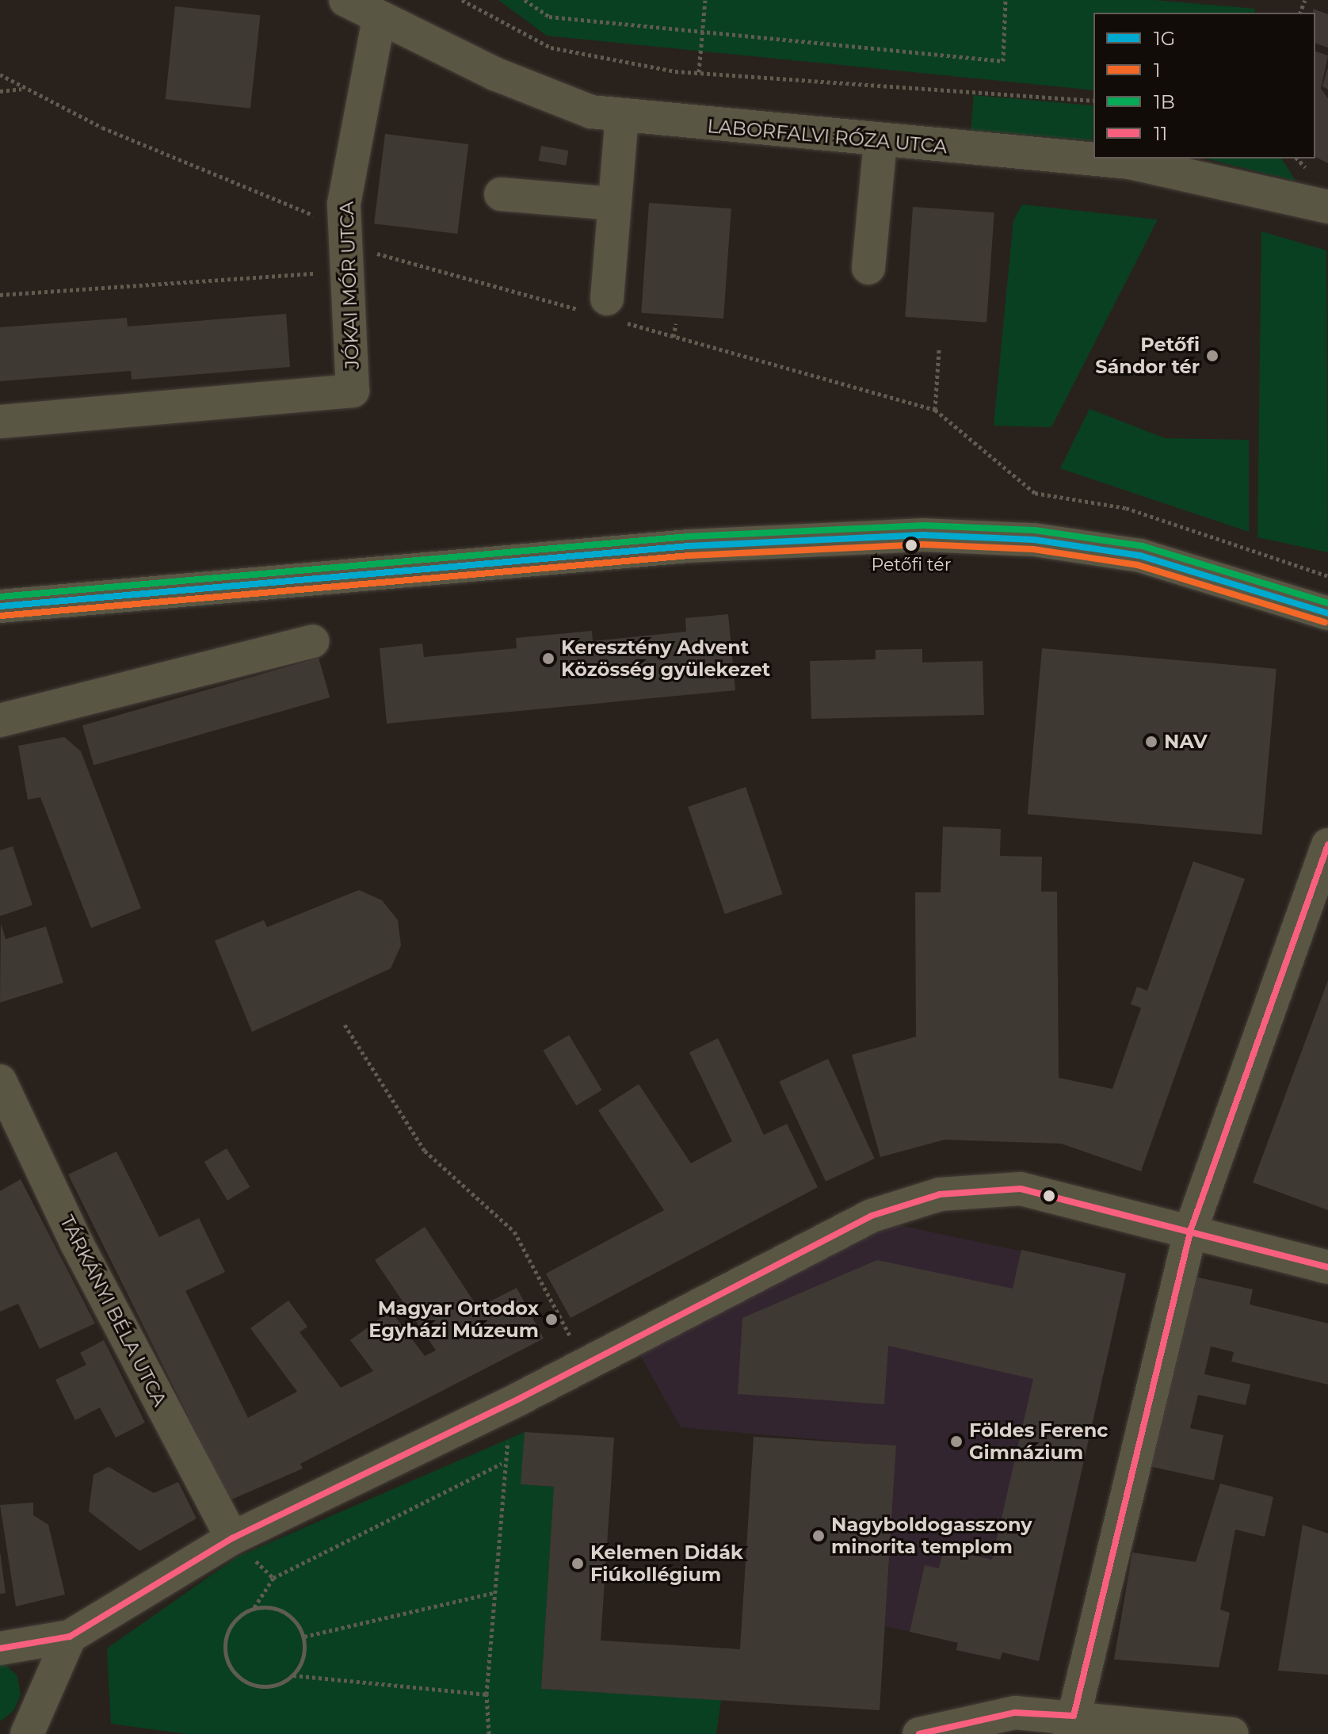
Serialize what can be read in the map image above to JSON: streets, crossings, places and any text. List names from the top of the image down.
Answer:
{
  "streets": {
    "street": ["LABORFALVI RÓZA UTCA", "JÓKAI MÓR UTCA", "TÁRKÁNYI BÉLA UTCA"]
  },
  "crossings": [
    ["LABORFALVI RÓZA UTCA", "JÓKAI MÓR UTCA"]
  ],
  "places": [
    "Petőfi Sándor tér",
    "Petőfi tér",
    "Keresztény Advent Közösség gyülekezet",
    "NAV",
    "Magyar Ortodox Egyházi Múzeum",
    "Földes Ferenc Gimnázium",
    "Nagyboldogasszony minorita templom",
    "Kelemen Didák Fiúkollégium"
  ],
  "lines": [
    "transit line 1B",
    "transit line 1G",
    "transit line 1",
    "transit line 11"
  ],
  "legend": [
    "1G",
    "1",
    "1B",
    "11"
  ]
}
